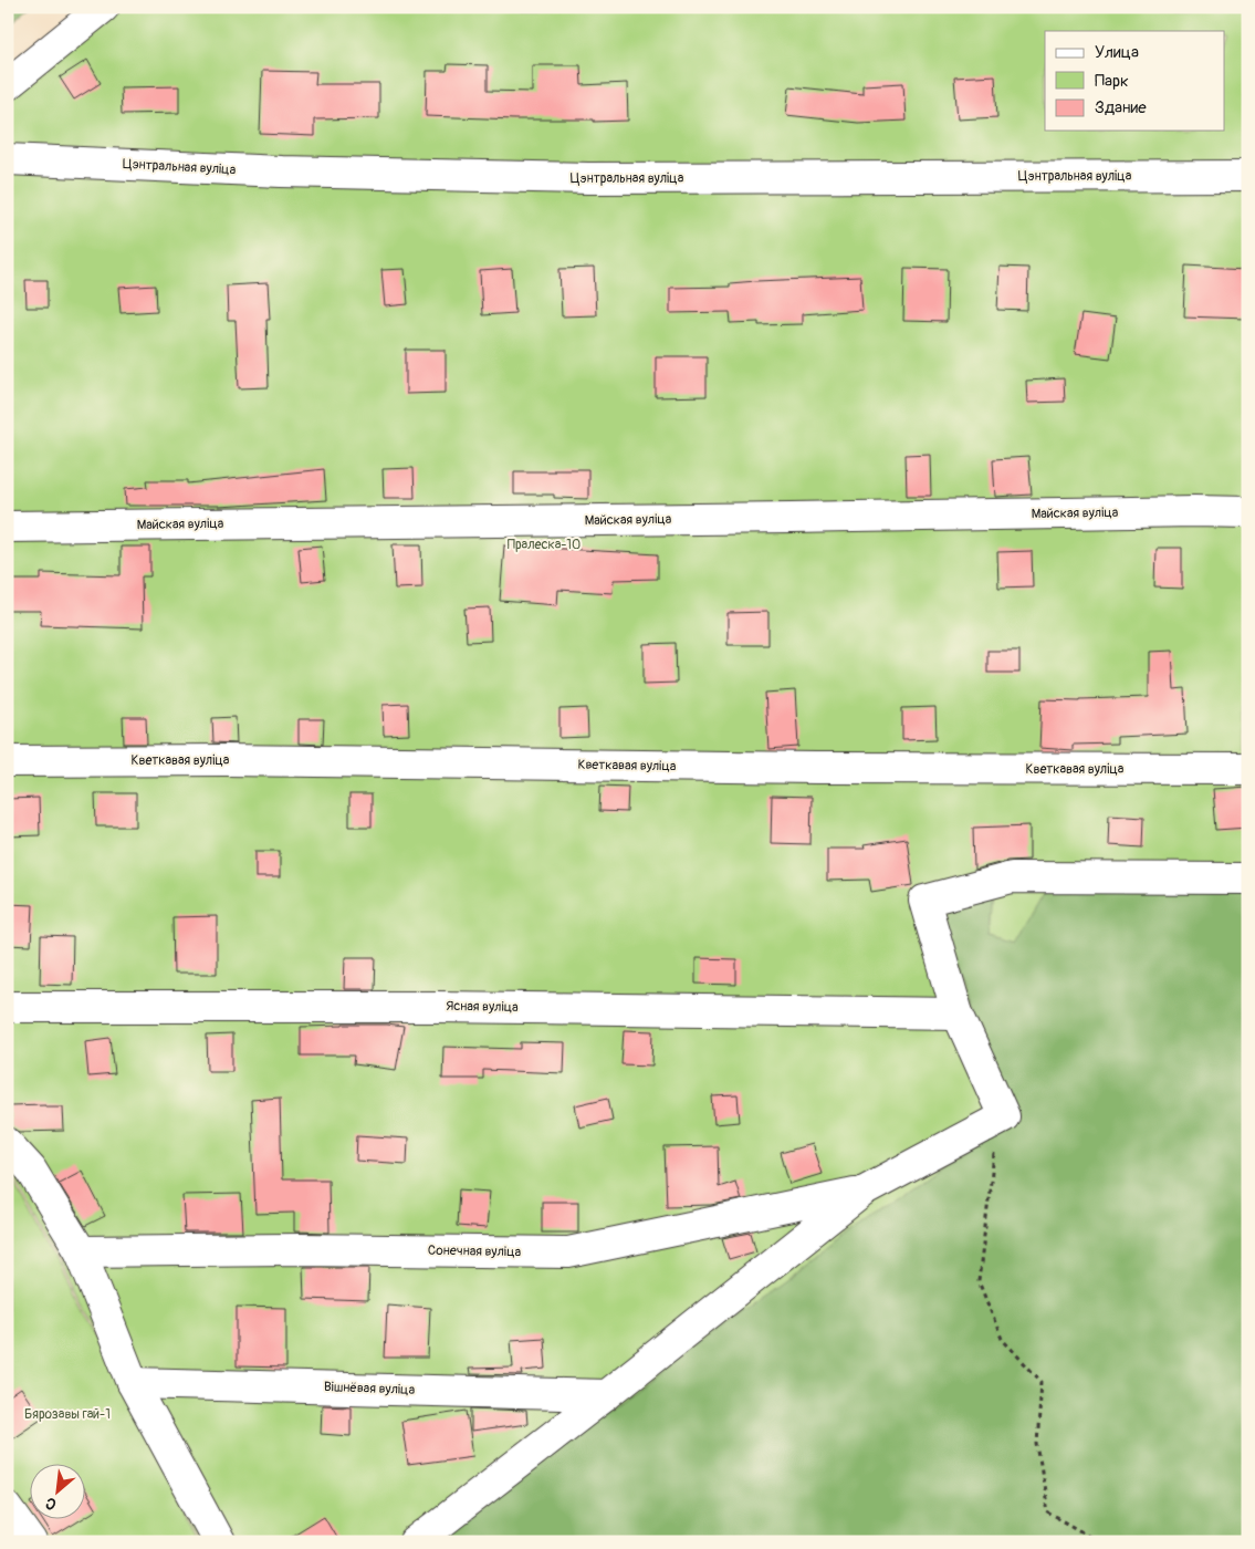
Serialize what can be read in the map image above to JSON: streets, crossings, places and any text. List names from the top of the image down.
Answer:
{
  "streets": {
    "street": [
      "Цэнтральная вуліца",
      "Майская вуліца",
      "Кветкавая вуліца",
      "Ясная вуліца",
      "Сонечная вуліца",
      "Вішнёвая вуліца"
    ]
  },
  "parks": ["Пралеска-10", "Бярозавы гай-1"],
  "legend": ["Улица", "Парк", "Здание"],
  "north": "bottom left"
}
